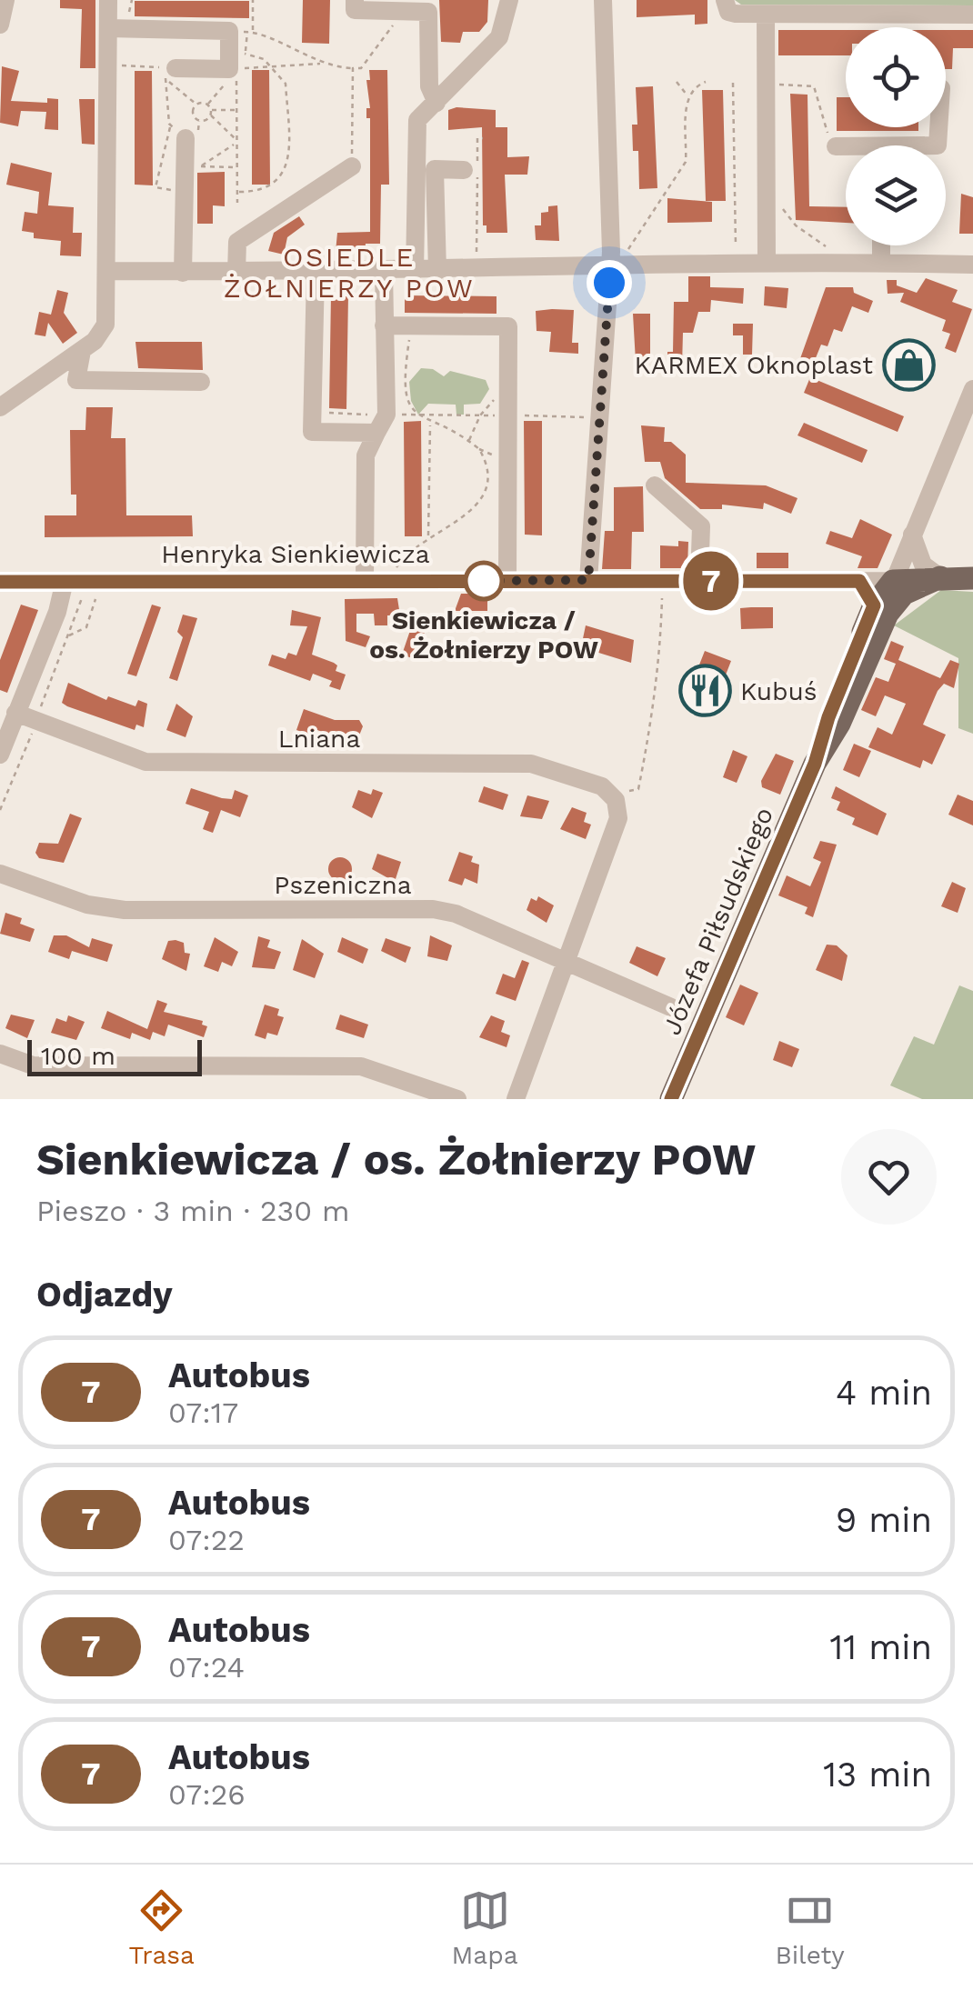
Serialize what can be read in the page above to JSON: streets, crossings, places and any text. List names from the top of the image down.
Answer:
{
  "streets": {
    "main road": ["Henryka Sienkiewicza", "Józefa Piłsudskiego"],
    "street": ["Lniana", "Pszeniczna"]
  },
  "crossings": [
    ["Henryka Sienkiewicza", "Józefa Piłsudskiego"]
  ],
  "districts": ["OSIEDLE ŻOŁNIERZY POW"],
  "places": {
    "shop": ["KARMEX Oknoplast"],
    "other": ["Sienkiewicza / os. Żołnierzy POW"],
    "restaurant": ["Kubuś"]
  },
  "lines": ["bus line 7"],
  "scale_bar": "100 m",
  "page": {
    "on_map": "7",
    "scale": "100 m",
    "heading": [
      ["Sienkiewicza / os. Żołnierzy POW", "Pieszo · 3 min · 230 m"],
      "Odjazdy"
    ],
    "list": [
      {
        "mark": "7",
        "name": "Autobus",
        "note": "07:17",
        "value": "4 min"
      },
      {
        "mark": "7",
        "name": "Autobus",
        "note": "07:22",
        "value": "9 min"
      },
      {
        "mark": "7",
        "name": "Autobus",
        "note": "07:24",
        "value": "11 min"
      },
      {
        "mark": "7",
        "name": "Autobus",
        "note": "07:26",
        "value": "13 min"
      }
    ],
    "tabs": ["Trasa", "Mapa", "Bilety"]
  }
}
